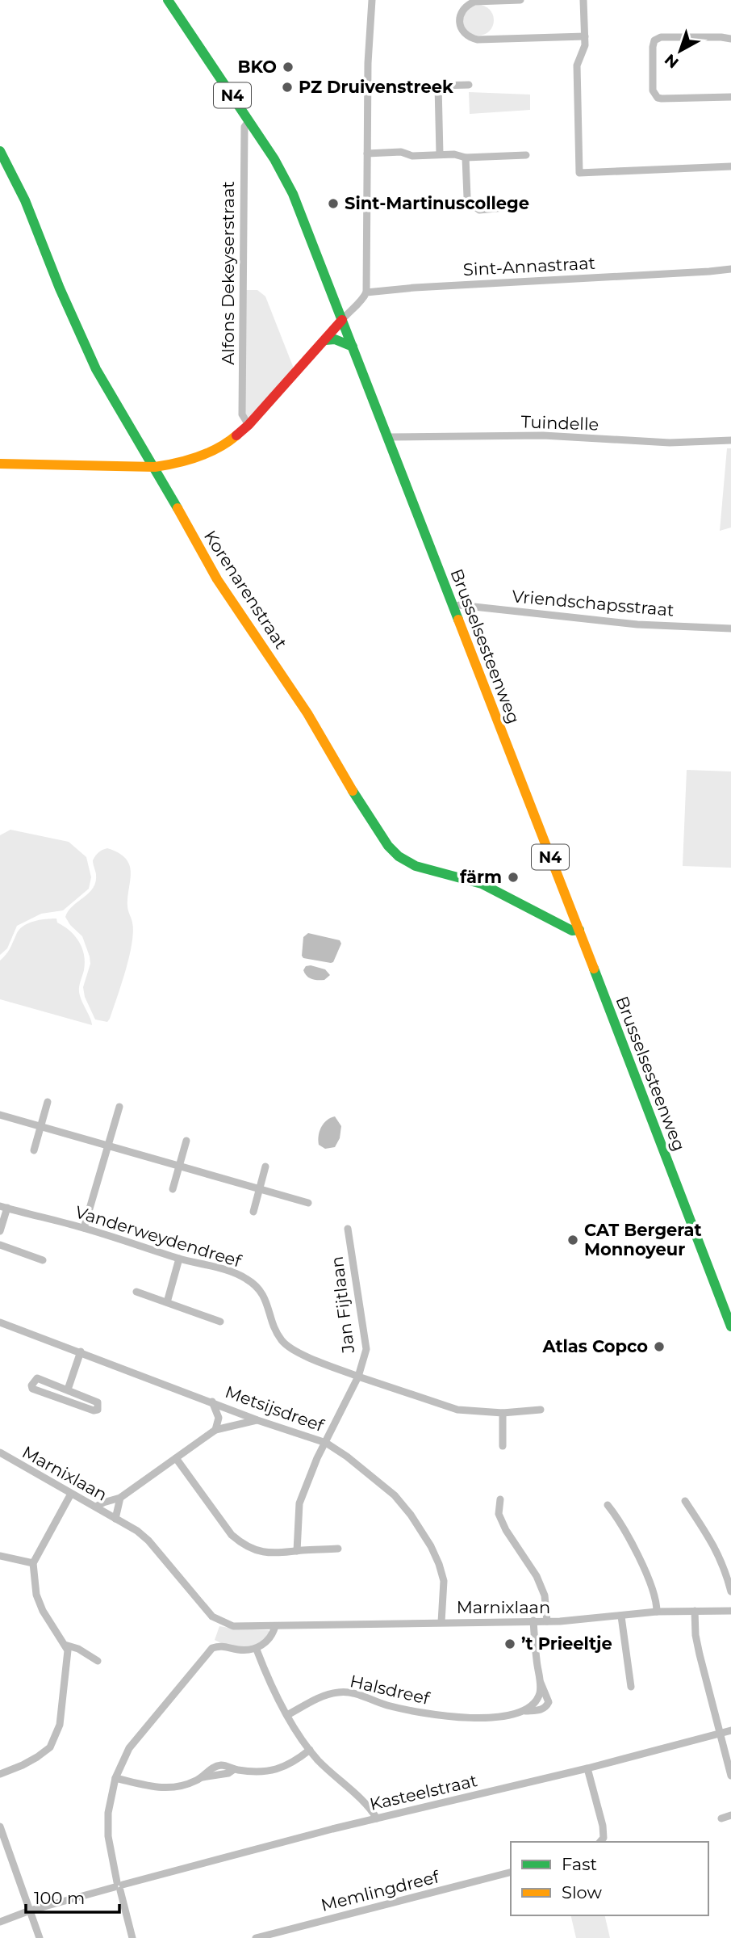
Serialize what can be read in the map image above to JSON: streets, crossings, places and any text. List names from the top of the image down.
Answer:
{
  "streets": {
    "main road": ["N4", "Korenarenstraat", "Brusselsesteenweg"],
    "street": [
      "Sint-Annastraat",
      "Alfons Dekeyserstraat",
      "Tuindelle",
      "Vriendschapsstraat",
      "Vanderweydendreef",
      "Jan Fijtlaan",
      "Metsijsdreef",
      "Marnixlaan",
      "Halsdreef",
      "Kasteelstraat",
      "Memlingdreef"
    ]
  },
  "crossings": [
    ["Alfons Dekeyserstraat", "Brusselsesteenweg"],
    ["Tuindelle", "Brusselsesteenweg"],
    ["Korenarenstraat", "Brusselsesteenweg"],
    ["Vriendschapsstraat", "Brusselsesteenweg"],
    ["Vanderweydendreef", "Jan Fijtlaan"],
    ["Metsijsdreef", "Marnixlaan"],
    ["Marnixlaan", "Halsdreef"]
  ],
  "places": [
    "BKO",
    "PZ Druivenstreek",
    "Sint-Martinuscollege",
    "färm",
    "CAT Bergerat Monnoyeur",
    "Atlas Copco",
    "’t Prieeltje"
  ],
  "legend": ["Fast", "Slow"],
  "scale_bar": "100 m",
  "north": "bottom left"
}
